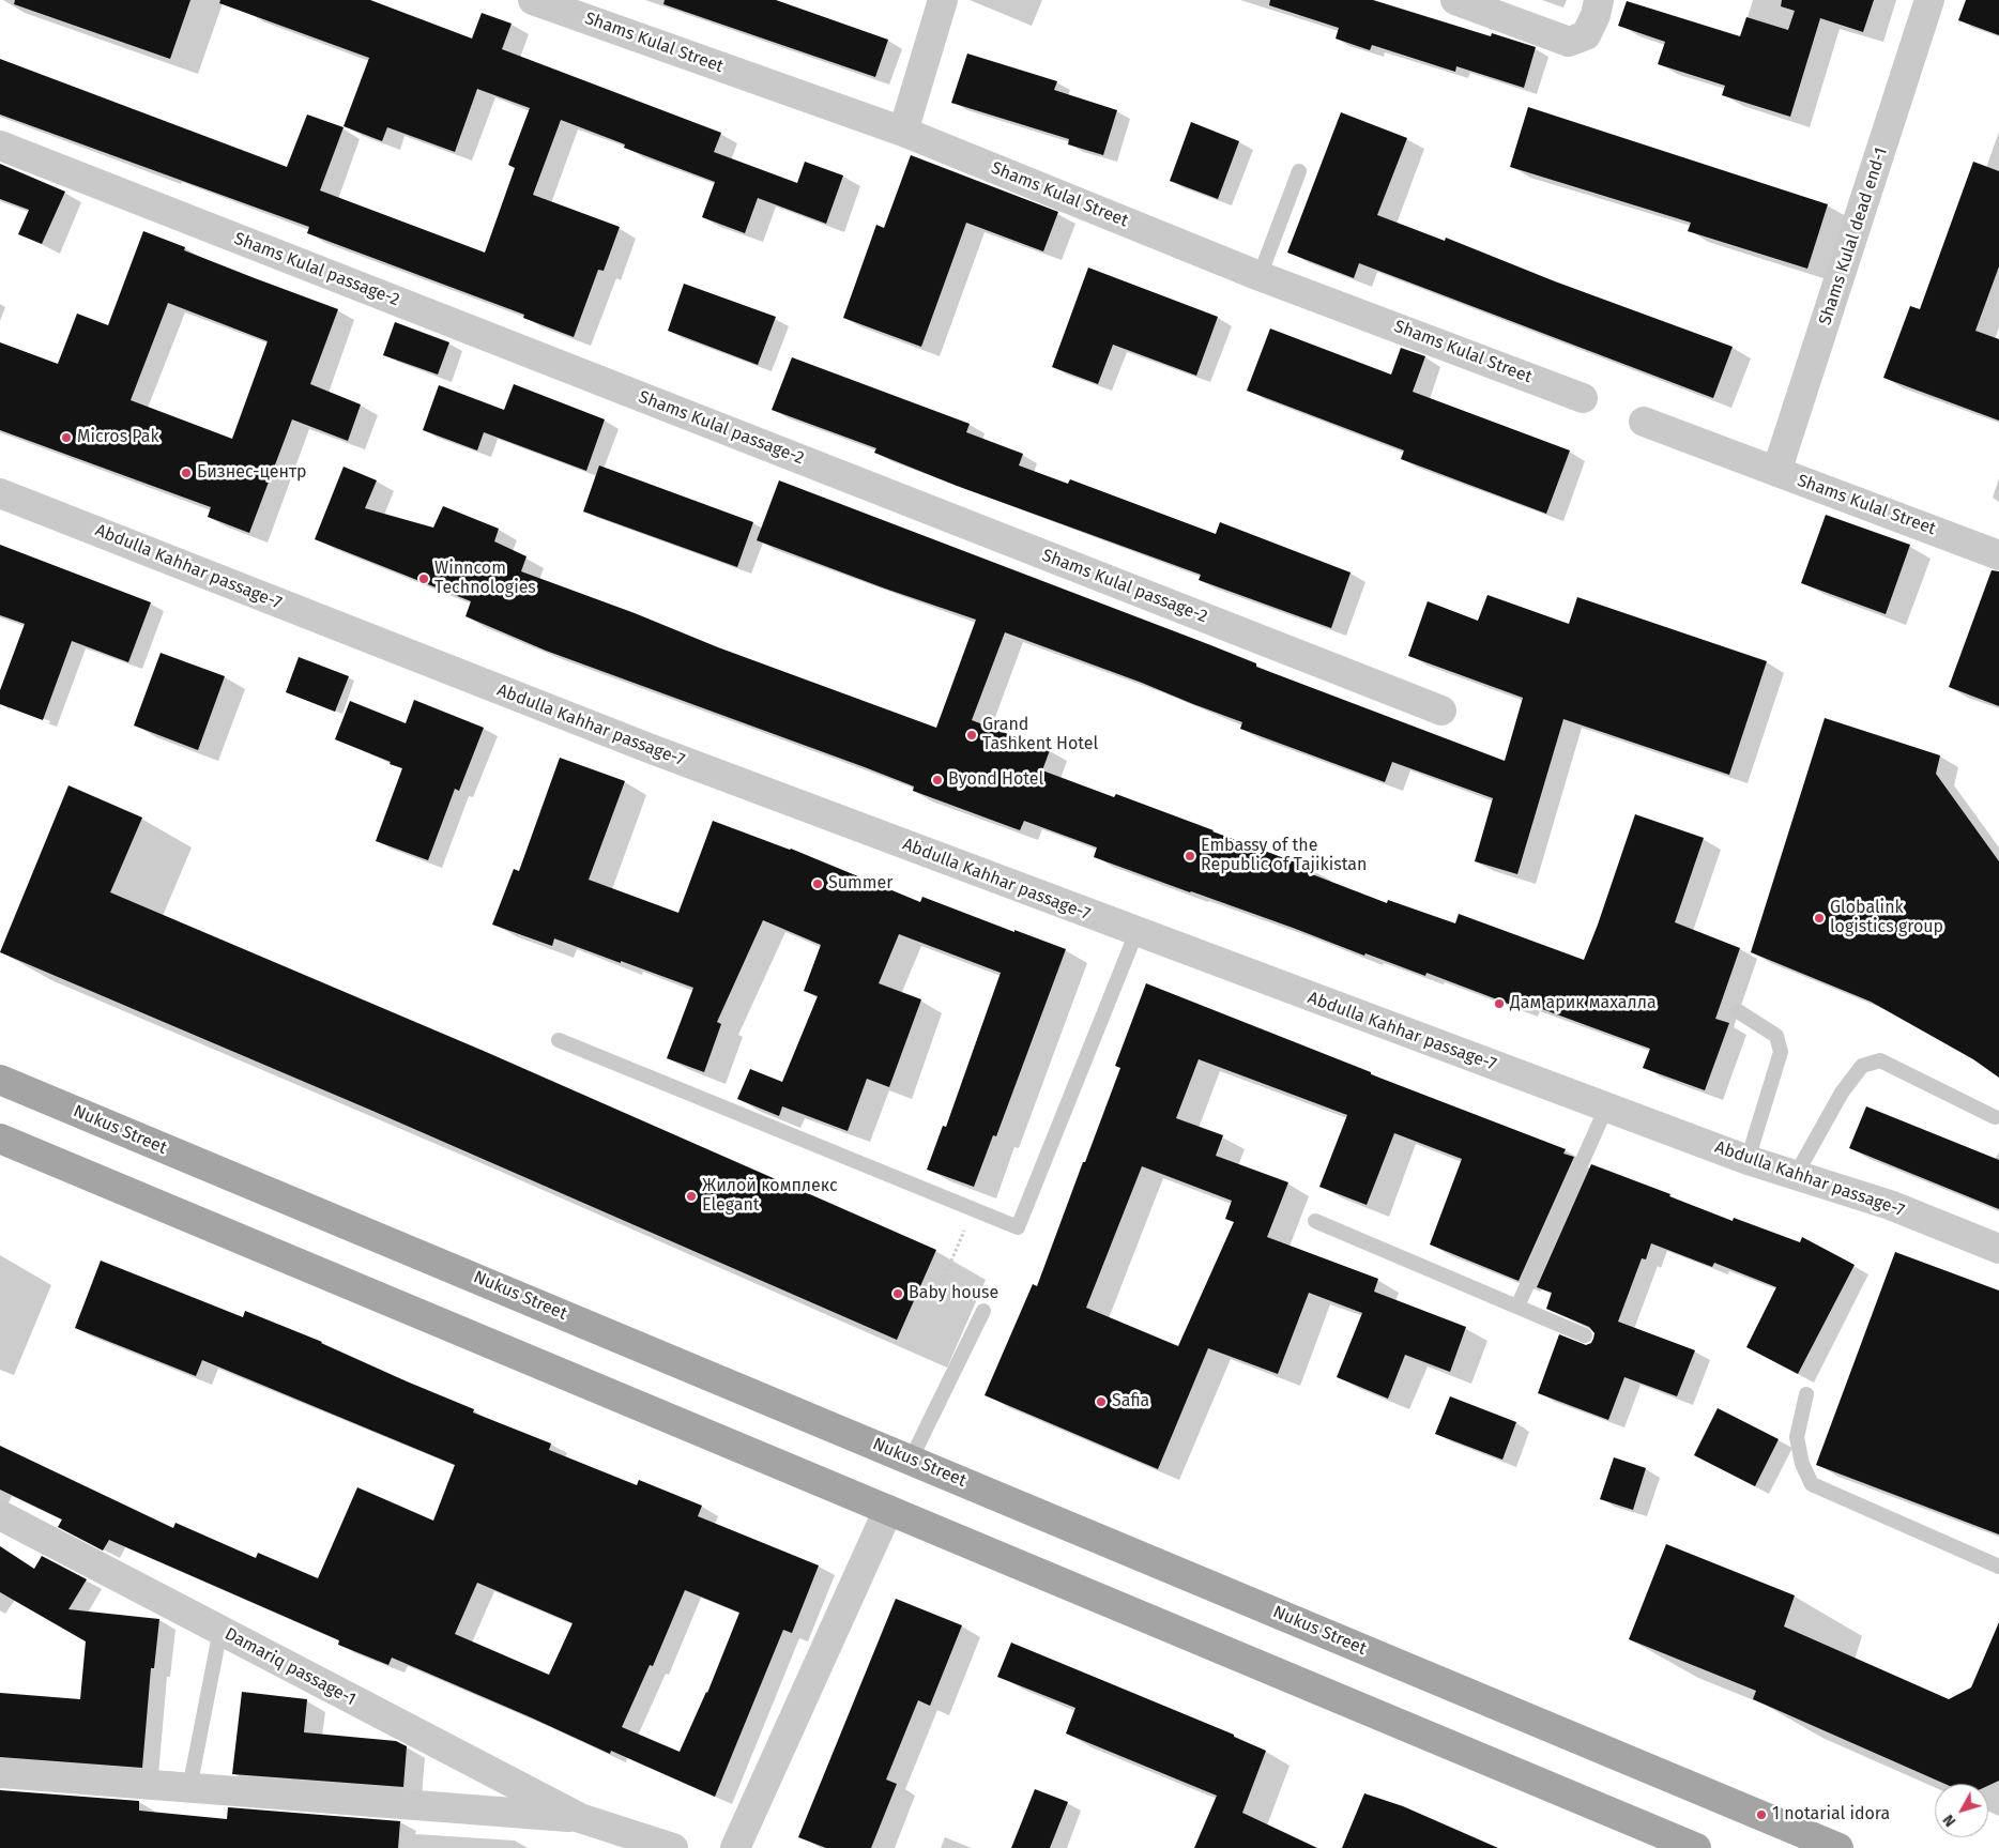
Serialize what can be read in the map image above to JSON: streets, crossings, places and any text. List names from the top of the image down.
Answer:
{
  "streets": {
    "main road": ["Nukus Street"],
    "street": [
      "Shams Kulal Street",
      "Shams Kulal dead end-1",
      "Shams Kulal passage-2",
      "Abdulla Kahhar passage-7",
      "Damariq passage-1"
    ]
  },
  "crossings": [
    ["Shams Kulal Street", "Shams Kulal dead end-1"]
  ],
  "places": [
    "Micros Pak",
    "Бизнес-центр",
    "Winncom Technologies",
    "Grand Tashkent Hotel",
    "Byond Hotel",
    "Embassy of the Republic of Tajikistan",
    "Summer",
    "Globalink logistics group",
    "Дам арик махалла",
    "Жилой комплекс Elegant",
    "Baby house",
    "Safia",
    "1 notarial idora"
  ],
  "north": "bottom left"
}
